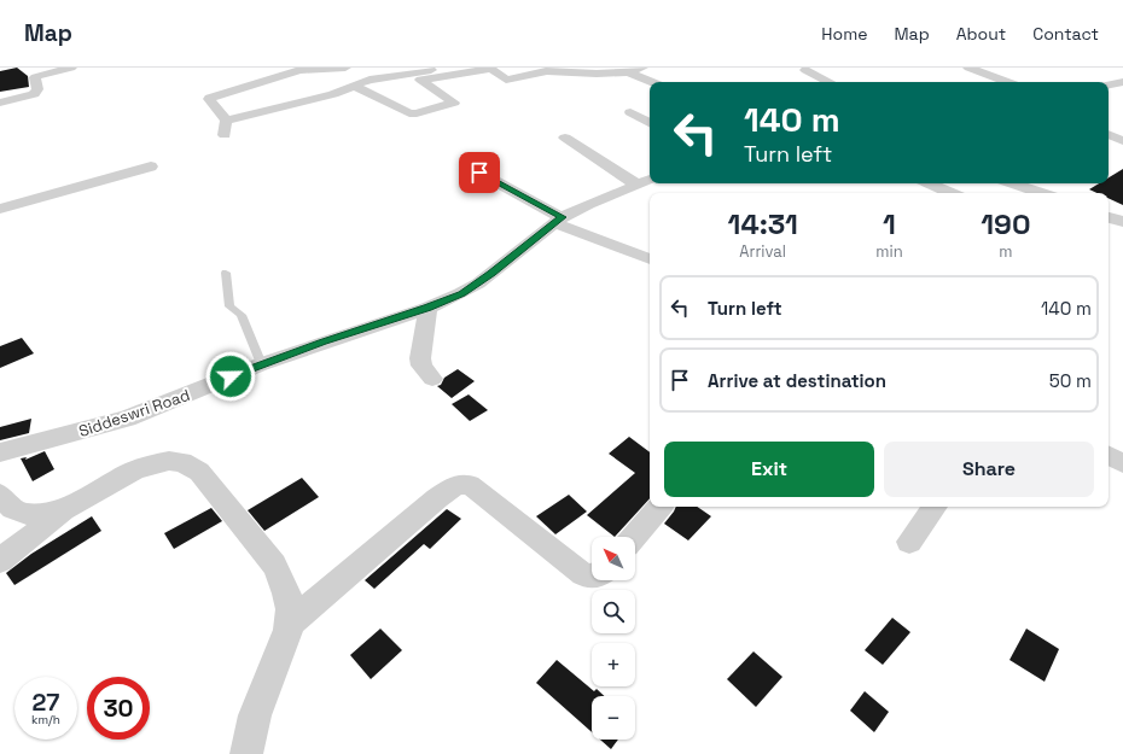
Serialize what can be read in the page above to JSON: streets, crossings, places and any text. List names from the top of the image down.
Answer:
{
  "streets": {
    "street": ["Siddeswri Road"]
  },
  "north": "top left",
  "page": {
    "header": "Map",
    "nav": [
      "Home",
      "Map",
      "About",
      "Contact"
    ],
    "turn": ["140 m", "Turn left"],
    "eta": [
      "14:31",
      "Arrival",
      "1",
      "min",
      "190",
      "m"
    ],
    "list": [
      {
        "name": "Turn left",
        "value": "140 m"
      },
      {
        "name": "Arrive at destination",
        "value": "50 m"
      }
    ],
    "buttons": ["Exit", "Share"],
    "map_buttons": ["+", "−"],
    "speed": "27 km/h",
    "limit": "30"
  }
}
